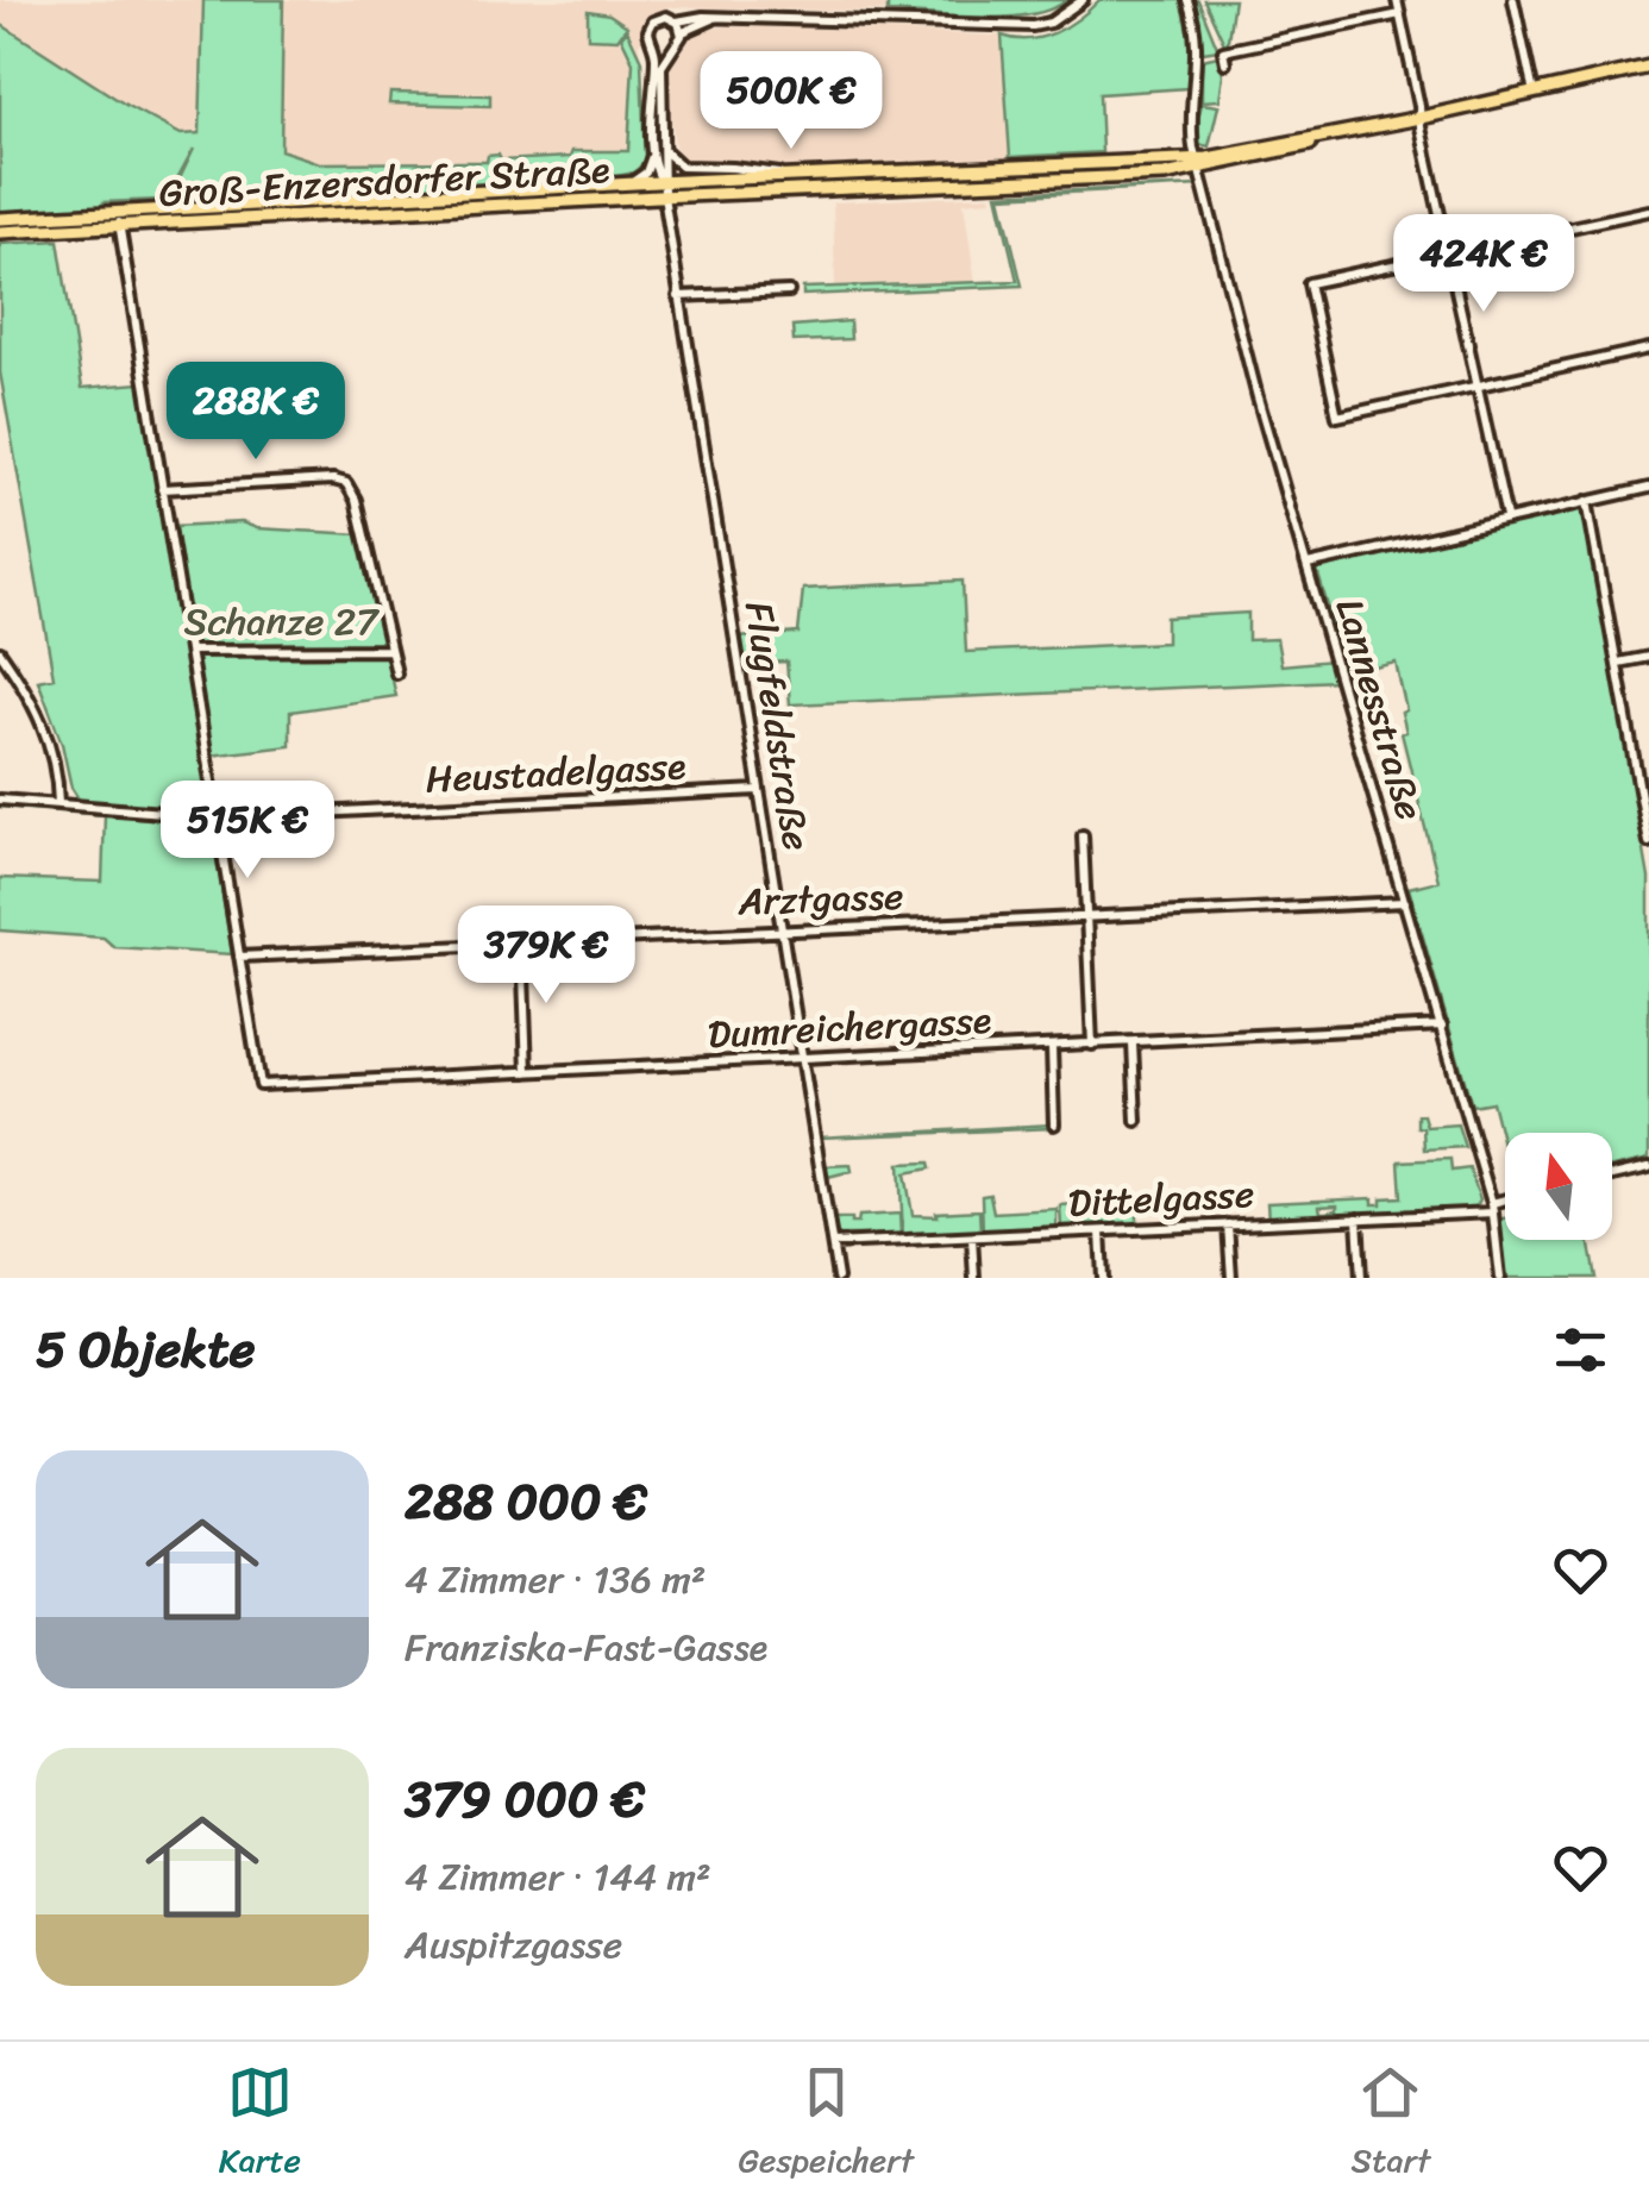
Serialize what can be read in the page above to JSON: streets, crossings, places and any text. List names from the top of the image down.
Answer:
{
  "streets": {
    "main road": ["Groß-Enzersdorfer Straße"],
    "street": [
      "Lannesstraße",
      "Flugfeldstraße",
      "Heustadelgasse",
      "Arztgasse",
      "Dumreichergasse",
      "Dittelgasse"
    ]
  },
  "crossings": [
    ["Groß-Enzersdorfer Straße", "Lannesstraße"],
    ["Groß-Enzersdorfer Straße", "Flugfeldstraße"],
    ["Lannesstraße", "Arztgasse"],
    ["Lannesstraße", "Dumreichergasse"],
    ["Lannesstraße", "Dittelgasse"],
    ["Flugfeldstraße", "Heustadelgasse"],
    ["Flugfeldstraße", "Arztgasse"],
    ["Flugfeldstraße", "Dumreichergasse"],
    ["Flugfeldstraße", "Dittelgasse"],
    ["Arztgasse", "Dumreichergasse"]
  ],
  "parks": ["Schanze 27"],
  "north": "top",
  "page": {
    "price": [
      "500K €",
      "424K €",
      "288K €",
      "515K €",
      "379K €"
    ],
    "heading": "5 Objekte",
    "list": [
      {
        "name": "288 000 €",
        "note": "4 Zimmer · 136 m² · Franziska-Fast-Gasse"
      },
      {
        "name": "379 000 €",
        "note": "4 Zimmer · 144 m² · Auspitzgasse"
      }
    ],
    "tabs": ["Karte", "Gespeichert", "Start"]
  }
}
